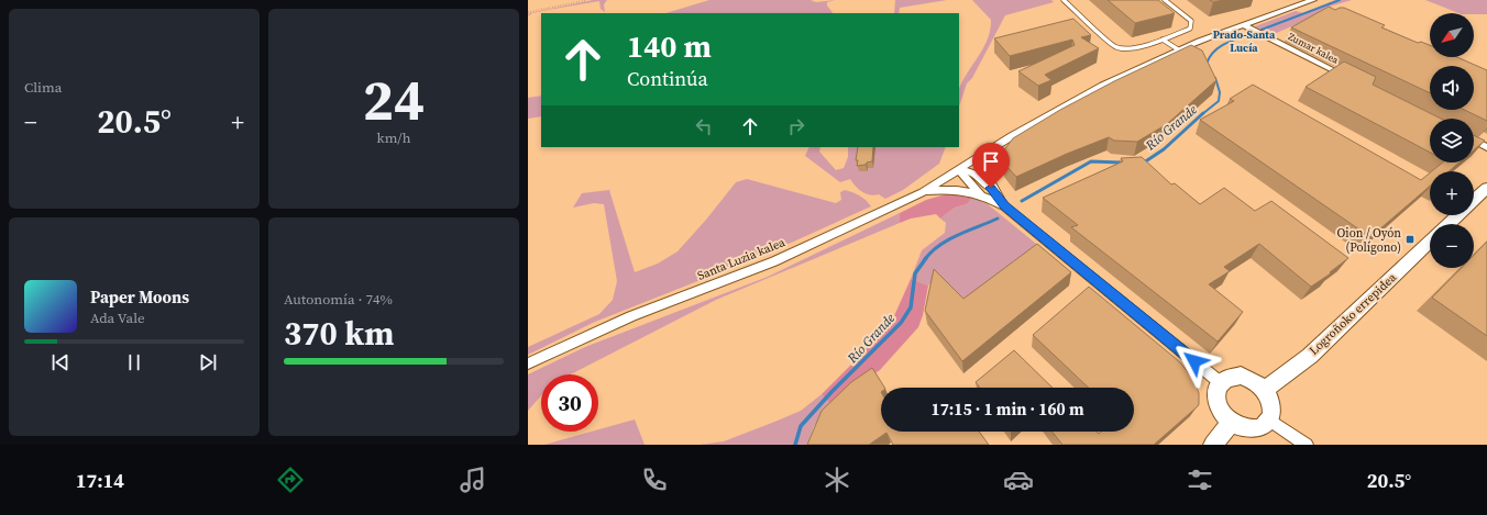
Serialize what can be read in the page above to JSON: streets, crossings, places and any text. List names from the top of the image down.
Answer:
{
  "streets": {
    "main road": ["Logroñoko errepidea"],
    "street": ["Zumar kalea", "Santa Luzia kalea"]
  },
  "crossings": [
    ["Zumar kalea", "Santa Luzia kalea"]
  ],
  "districts": ["Prado-Santa Lucía"],
  "water": ["Río Grande"],
  "places": {
    "transit": ["Oion / Oyón (Polígono)"]
  },
  "north": "bottom left",
  "page": {
    "tile": [
      "Clima",
      ["24", "km/h"],
      ["Autonomía · 74%", "370 km"]
    ],
    "map_buttons": ["+", "−"],
    "turn": ["140 m", "Continúa"],
    "heat": ["−", "20.5°", "+"],
    "song": ["Paper Moons", "Ada Vale"],
    "limit": "30",
    "trip": "17:15 · 1 min · 160 m",
    "tabs": ["17:14", "20.5°"]
  }
}
